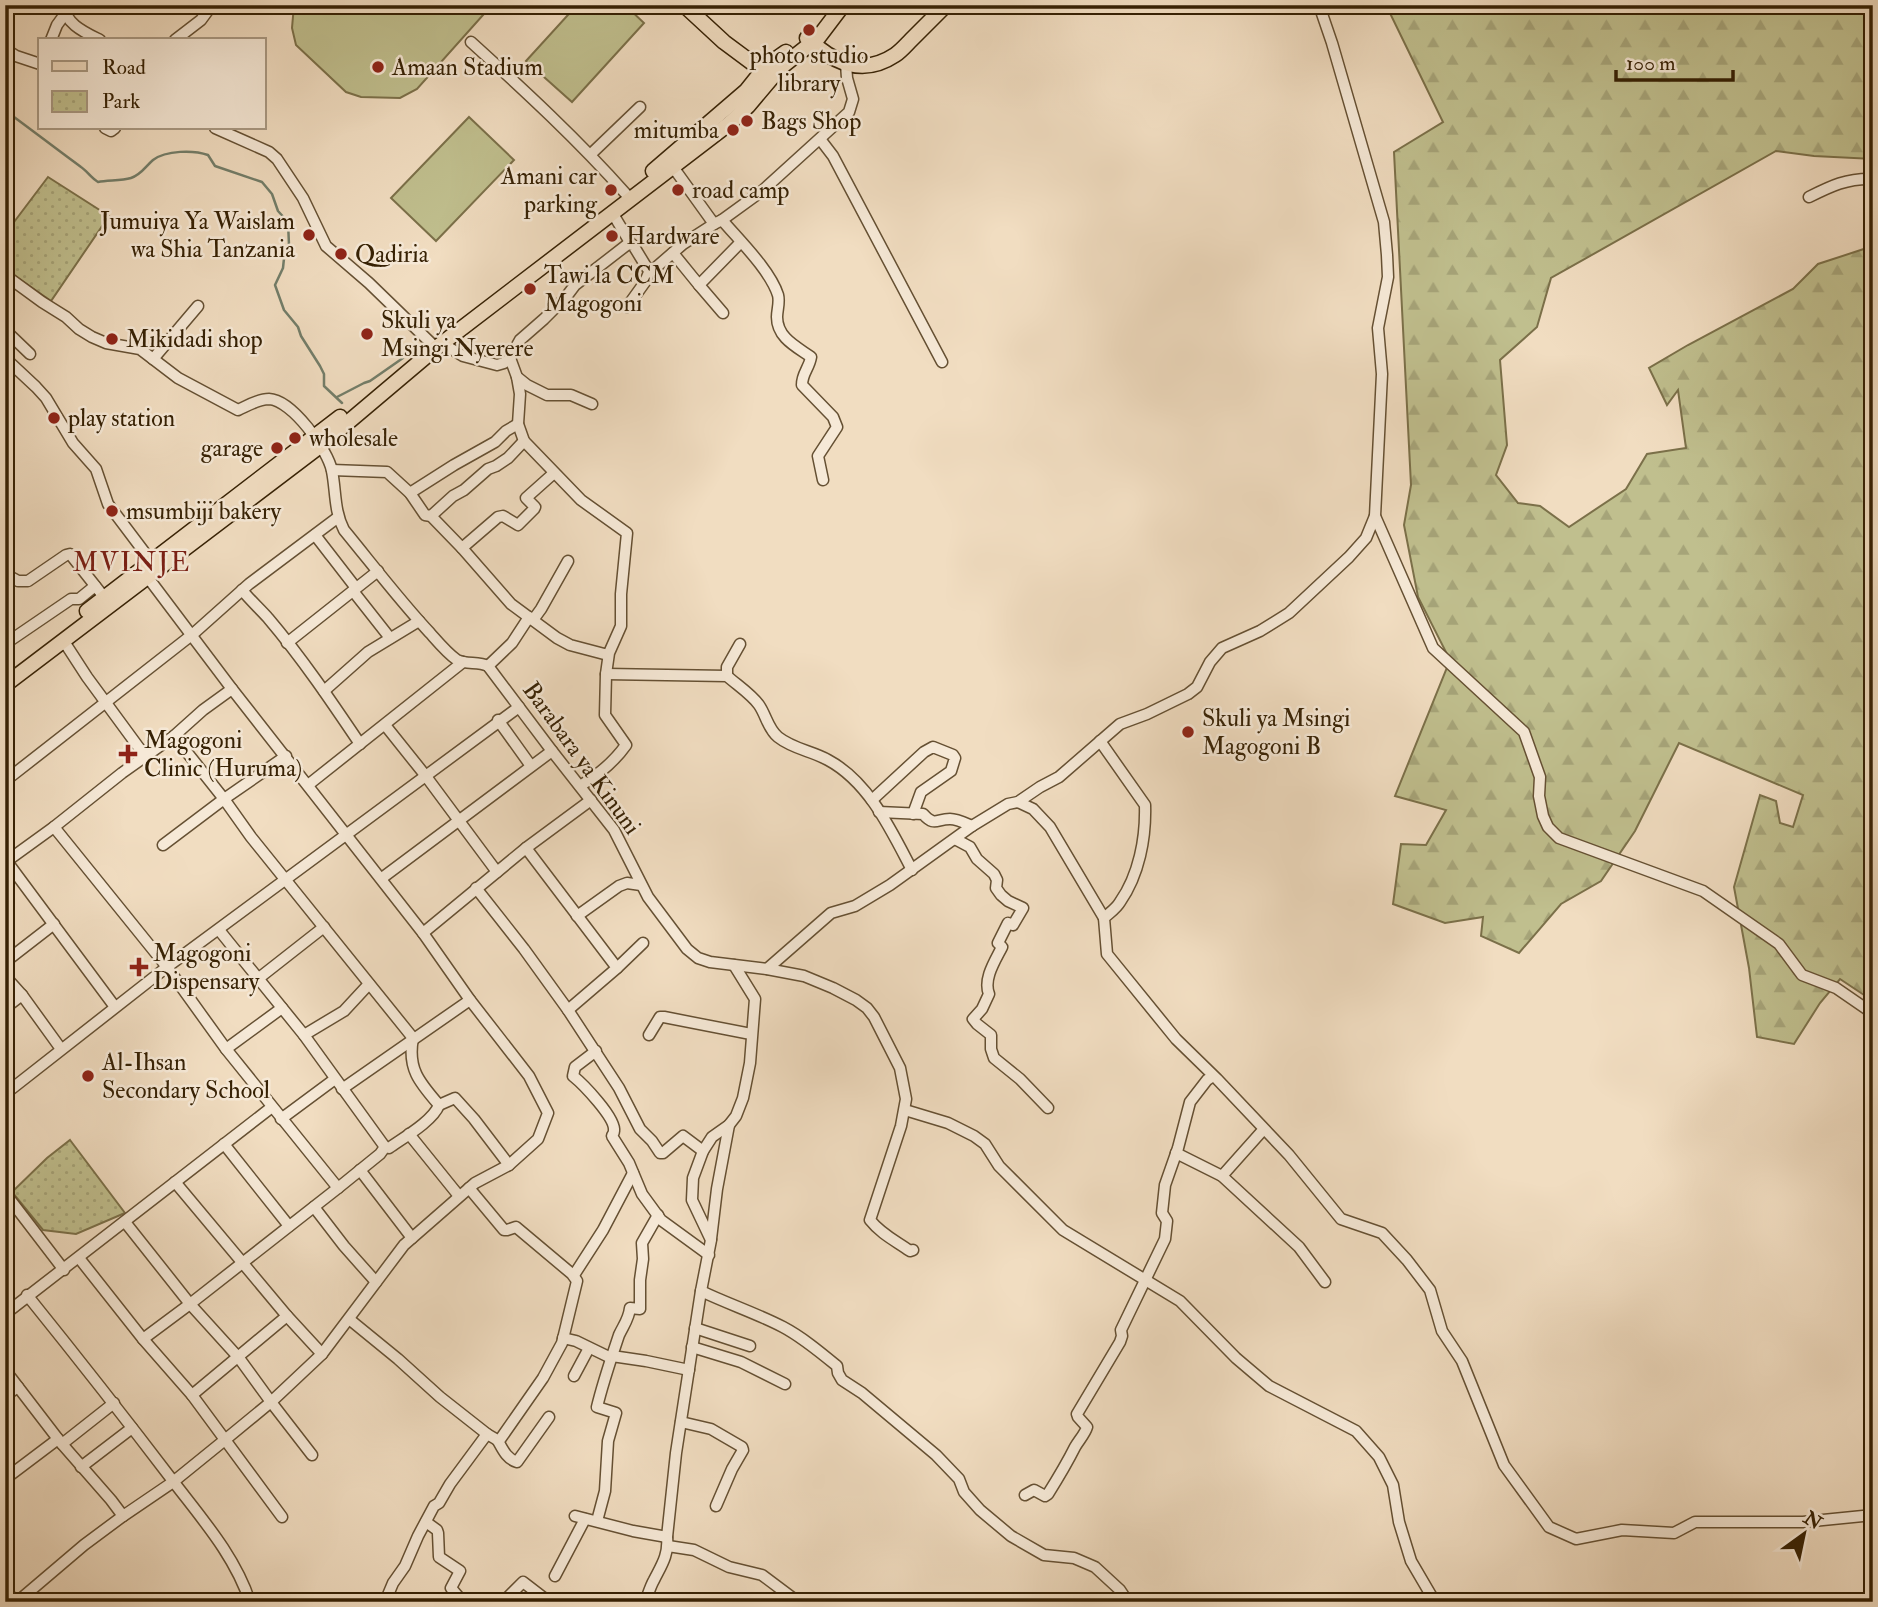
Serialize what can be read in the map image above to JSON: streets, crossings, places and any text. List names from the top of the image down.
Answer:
{
  "streets": {
    "street": ["Barabara ya Kinuni"]
  },
  "districts": ["MVINJE"],
  "places": {
    "other": [
      "photo studio library",
      "Amaan Stadium",
      "Bags Shop",
      "mitumba",
      "Amani car parking",
      "road camp",
      "Jumuiya Ya Waislam wa Shia Tanzania",
      "Hardware",
      "Qadiria",
      "Tawi la CCM Magogoni",
      "Skuli ya Msingi Nyerere",
      "Mikidadi shop",
      "play station",
      "wholesale",
      "garage",
      "msumbiji bakery",
      "Skuli ya Msingi Magogoni B",
      "Al-Ihsan Secondary School"
    ],
    "health": ["Magogoni Clinic (Huruma)", "Magogoni Dispensary"]
  },
  "legend": ["Road", "Park"],
  "scale_bar": "100 m",
  "north": "top right"
}
